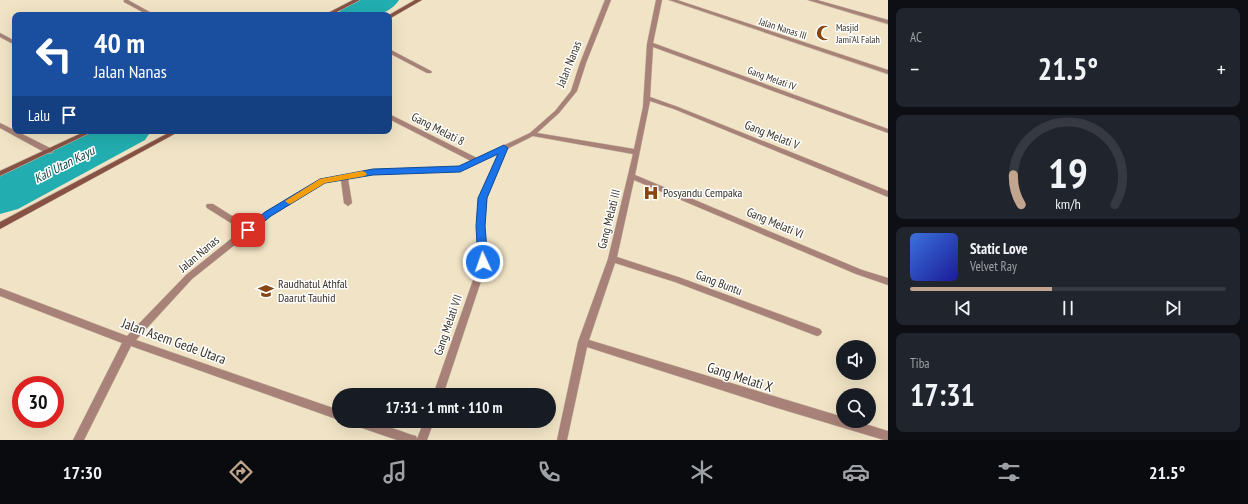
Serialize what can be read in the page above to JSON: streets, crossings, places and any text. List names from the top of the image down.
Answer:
{
  "streets": {
    "street": [
      "Jalan Nanas III",
      "Jalan Nanas",
      "Gang Melati IV",
      "Gang Melati 8",
      "Gang Melati V",
      "Gang Melati III",
      "Gang Melati VI",
      "Gang Buntu",
      "Gang Melati VII",
      "Jalan Asem Gede Utara",
      "Gang Melati X"
    ]
  },
  "crossings": [
    ["Jalan Nanas", "Gang Melati 8"],
    ["Jalan Nanas", "Gang Melati VII"],
    ["Jalan Nanas", "Jalan Asem Gede Utara"],
    ["Gang Melati IV", "Gang Melati III"],
    ["Gang Melati V", "Gang Melati III"],
    ["Gang Melati III", "Gang Melati VI"],
    ["Gang Melati III", "Gang Buntu"],
    ["Gang Melati III", "Gang Melati X"]
  ],
  "water": ["Kali Utan Kayu"],
  "places": {
    "mosque": ["Masjid Jami'Al Falah"],
    "hospital": ["Posyandu Cempaka"],
    "school or university": ["Raudhatul Athfal Daarut Tauhid"]
  },
  "page": {
    "tile": [
      "AC",
      ["Tiba", "17:31"]
    ],
    "turn": ["40 m", "Jalan Nanas"],
    "heat": ["−", "21.5°", "+"],
    "then": "Lalu",
    "song": ["Static Love", "Velvet Ray"],
    "limit": "30",
    "trip": "17:31 · 1 mnt · 110 m",
    "tabs": ["17:30", "21.5°"],
    "gauge": ["19", "km/h"]
  }
}
